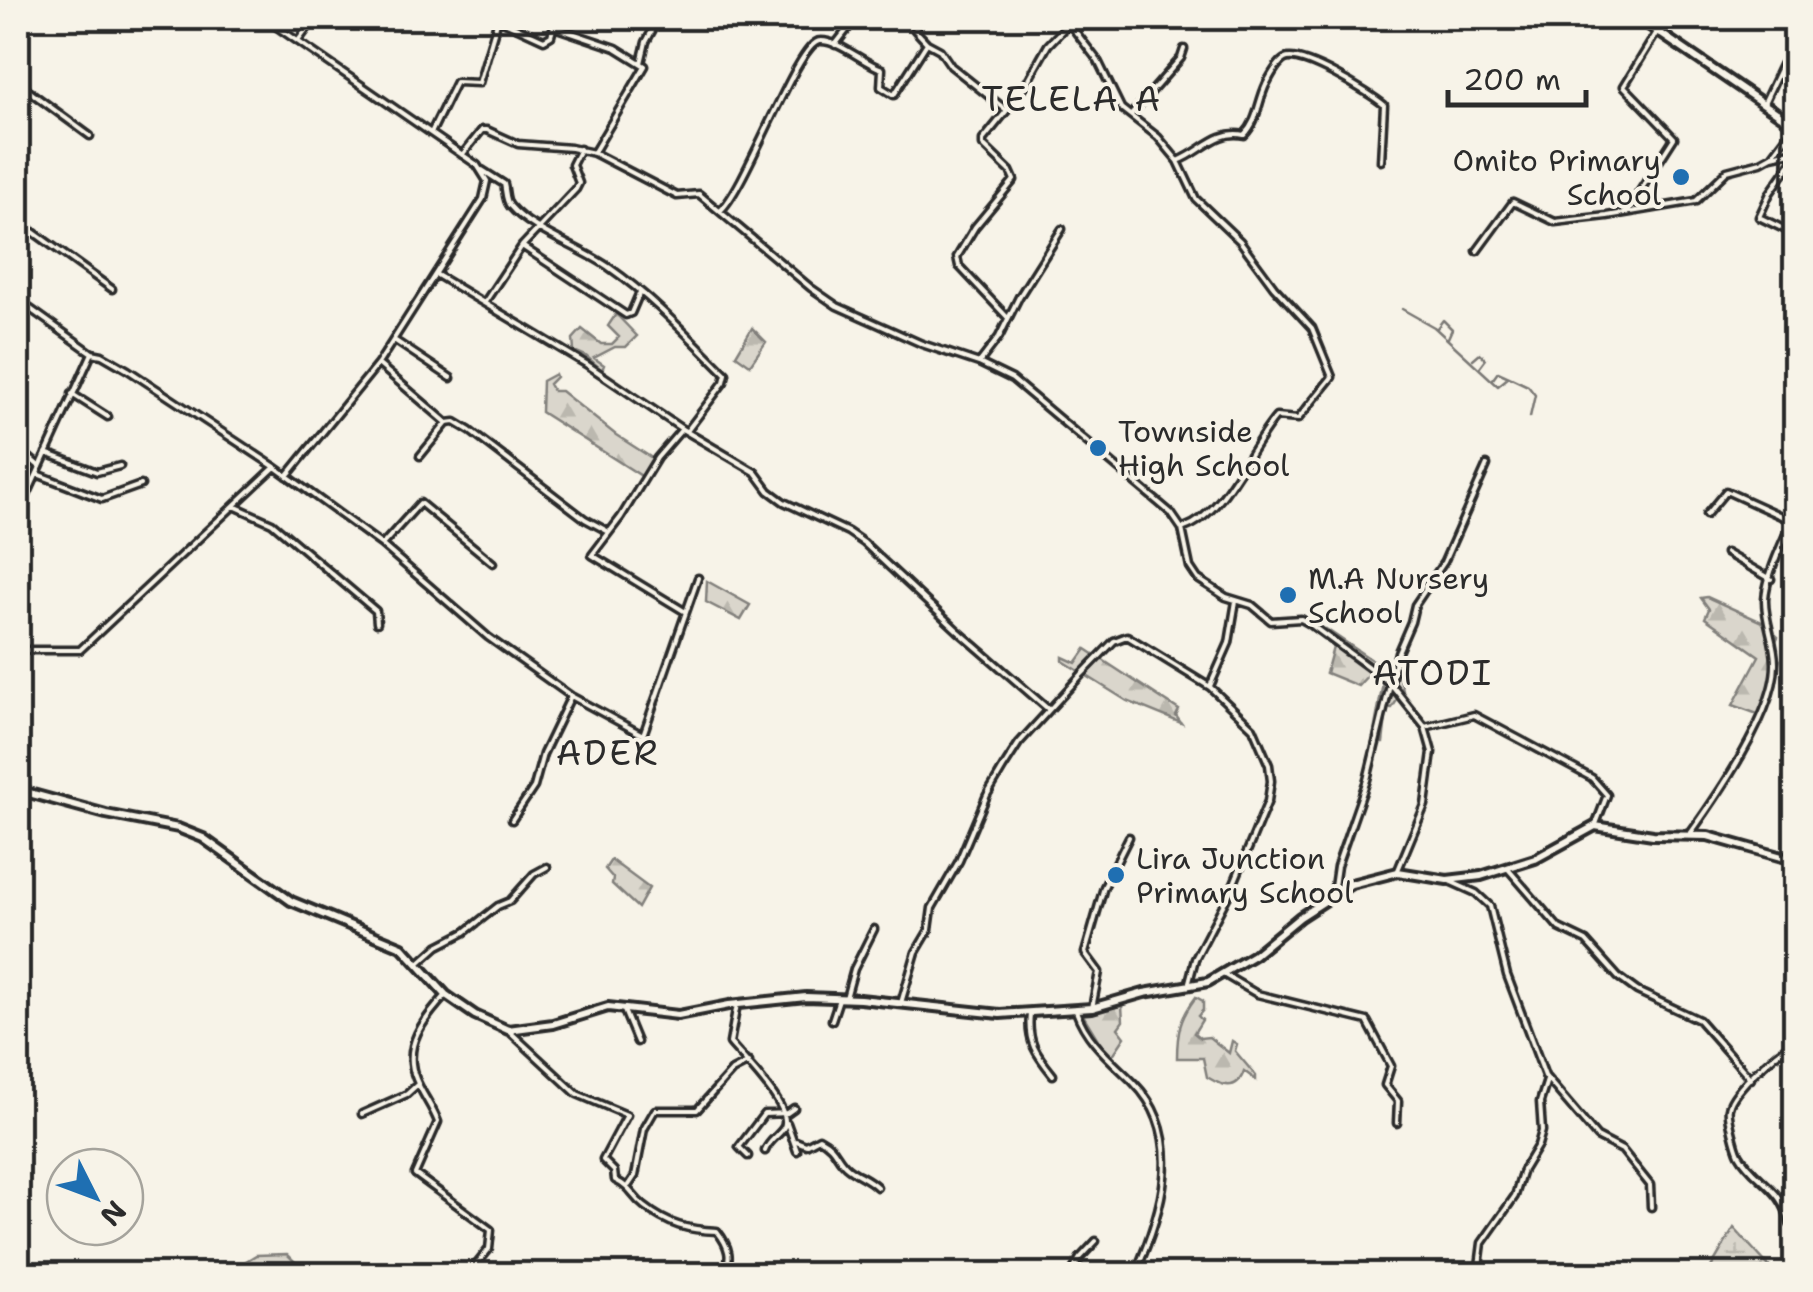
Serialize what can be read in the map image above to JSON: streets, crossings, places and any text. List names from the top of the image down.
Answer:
{
  "districts": ["TELELA A", "ATODI", "ADER"],
  "places": [
    "Omito Primary School",
    "Townside High School",
    "M.A Nursery School",
    "Lira Junction Primary School"
  ],
  "scale_bar": "200 m",
  "north": "bottom right"
}
